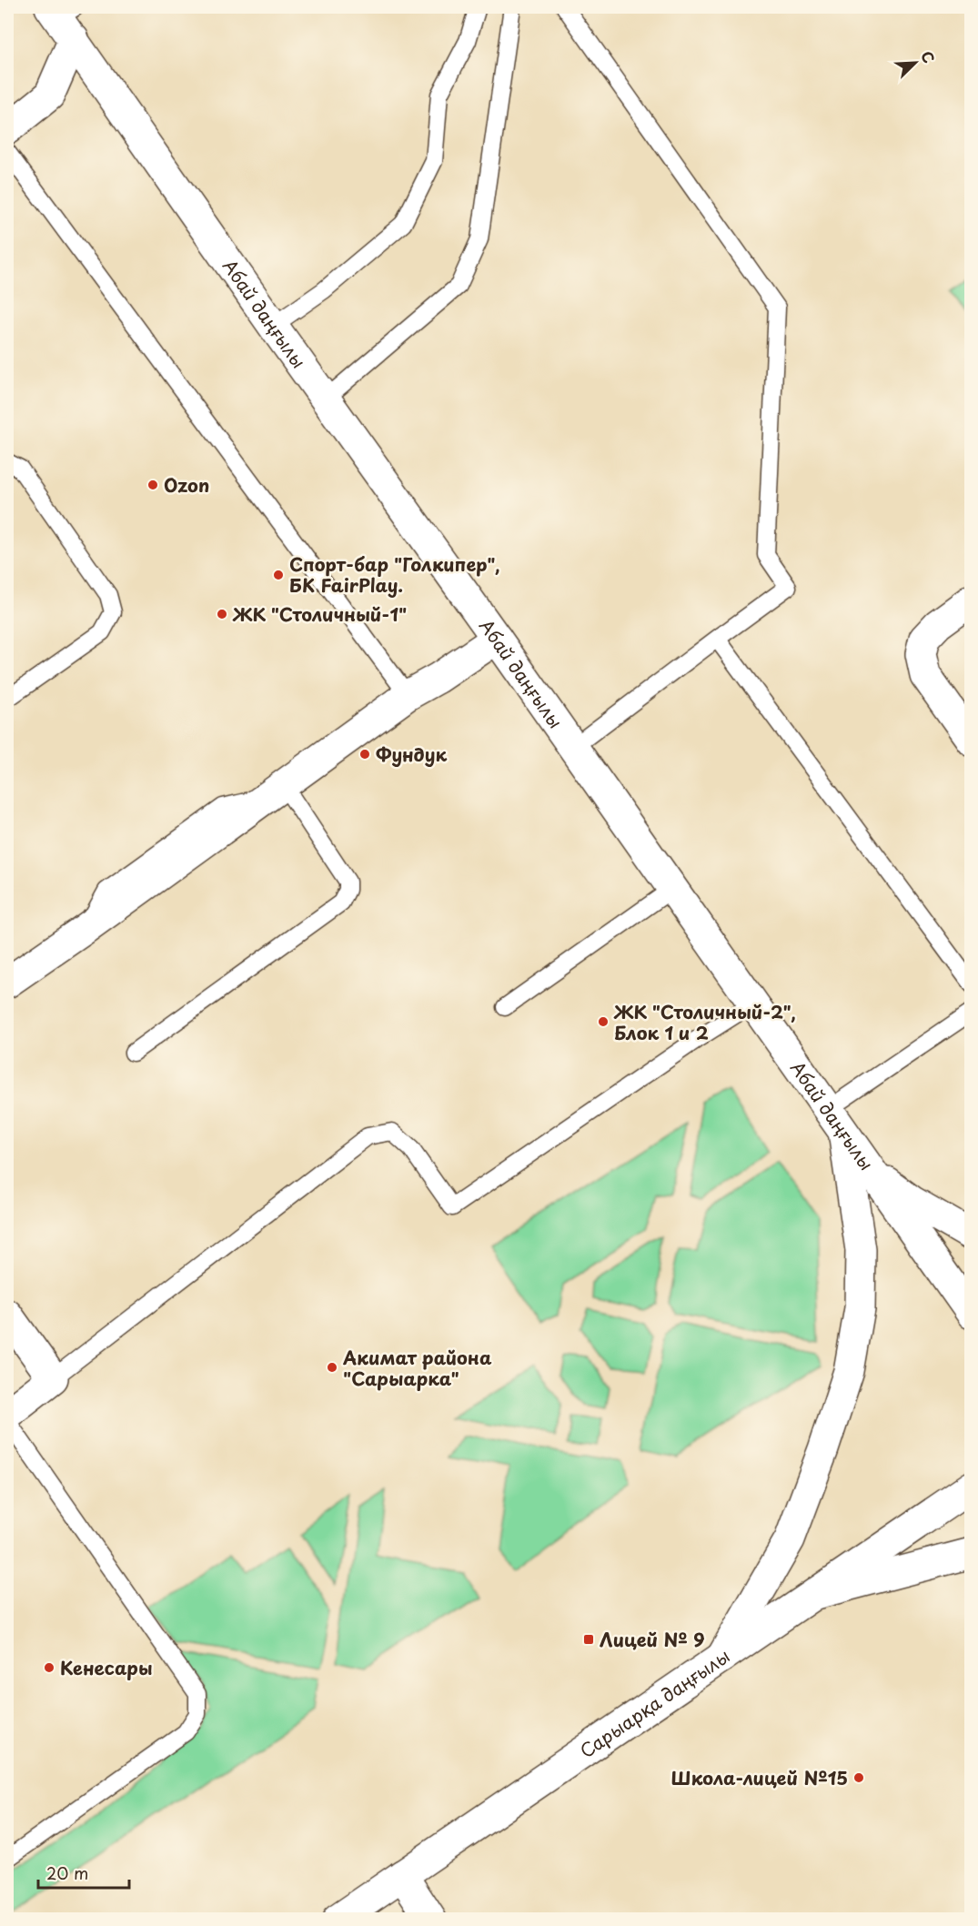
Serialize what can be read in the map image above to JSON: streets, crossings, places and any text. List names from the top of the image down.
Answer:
{
  "streets": {
    "street": ["Абай даңғылы", "Сарыарқа даңғылы"]
  },
  "places": {
    "other": [
      "Ozon",
      "Спорт-бар \"Голкипер\", БК FairPlay.",
      "ЖК \"Столичный-1\"",
      "Фундук",
      "ЖК \"Столичный-2\", Блок 1 и 2",
      "Акимат района \"Сарыарка\"",
      "Кенесары",
      "Школа-лицей №15"
    ],
    "transit": ["Лицей № 9"]
  },
  "scale_bar": "20 m",
  "north": "top right"
}
